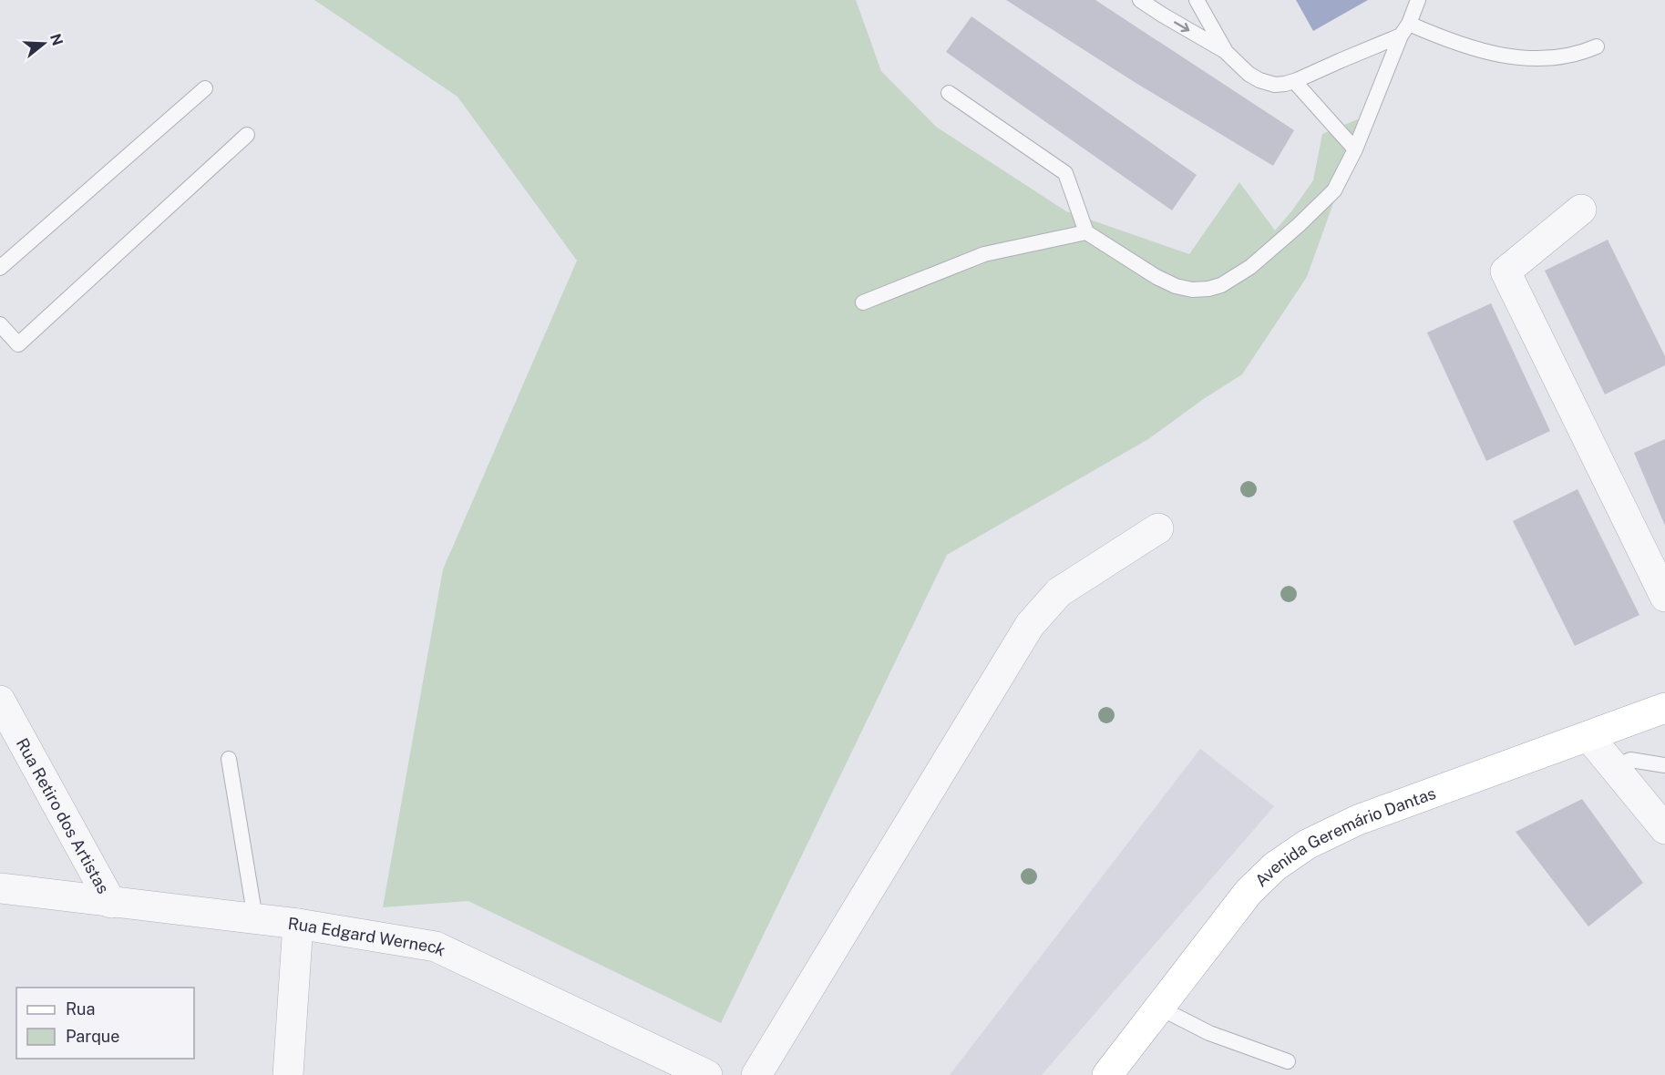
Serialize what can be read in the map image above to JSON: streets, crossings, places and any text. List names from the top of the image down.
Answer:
{
  "streets": {
    "main road": ["Avenida Geremário Dantas"],
    "street": ["Rua Retiro dos Artistas", "Rua Edgard Werneck"]
  },
  "crossings": [
    ["Rua Retiro dos Artistas", "Rua Edgard Werneck"]
  ],
  "legend": ["Rua", "Parque"],
  "north": "right"
}
